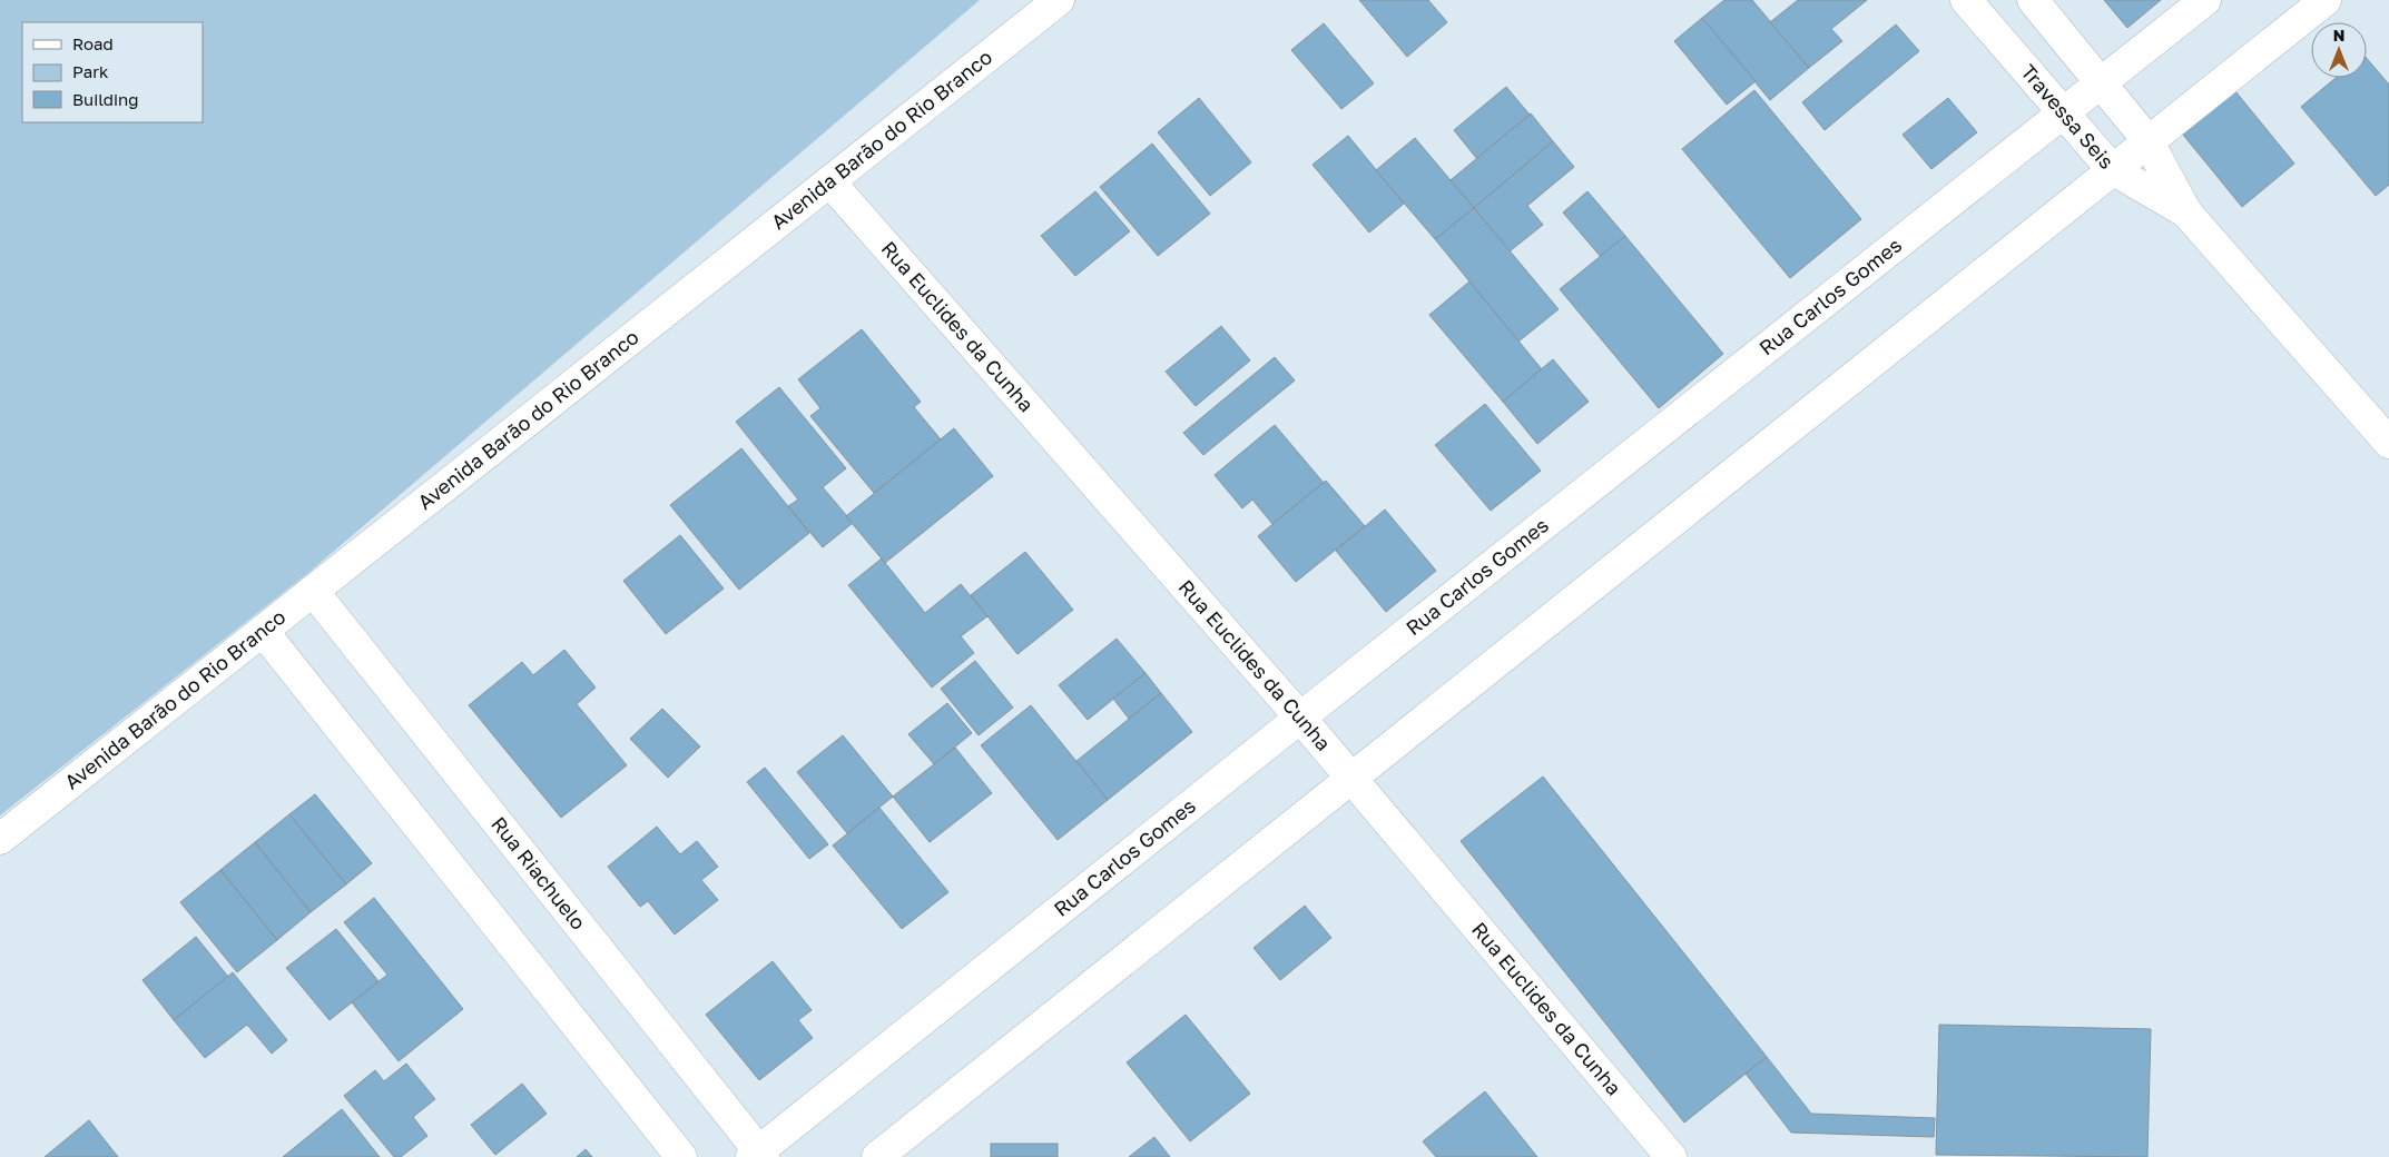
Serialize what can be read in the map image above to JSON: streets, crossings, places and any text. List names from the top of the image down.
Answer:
{
  "streets": {
    "street": [
      "Travessa Seis",
      "Avenida Barão do Rio Branco",
      "Rua Carlos Gomes",
      "Rua Euclides da Cunha",
      "Rua Riachuelo"
    ]
  },
  "crossings": [
    ["Travessa Seis", "Rua Carlos Gomes"],
    ["Avenida Barão do Rio Branco", "Rua Euclides da Cunha"],
    ["Avenida Barão do Rio Branco", "Rua Riachuelo"],
    ["Rua Carlos Gomes", "Rua Euclides da Cunha"],
    ["Rua Carlos Gomes", "Rua Riachuelo"]
  ],
  "legend": ["Road", "Park", "Building"],
  "north": "top"
}
